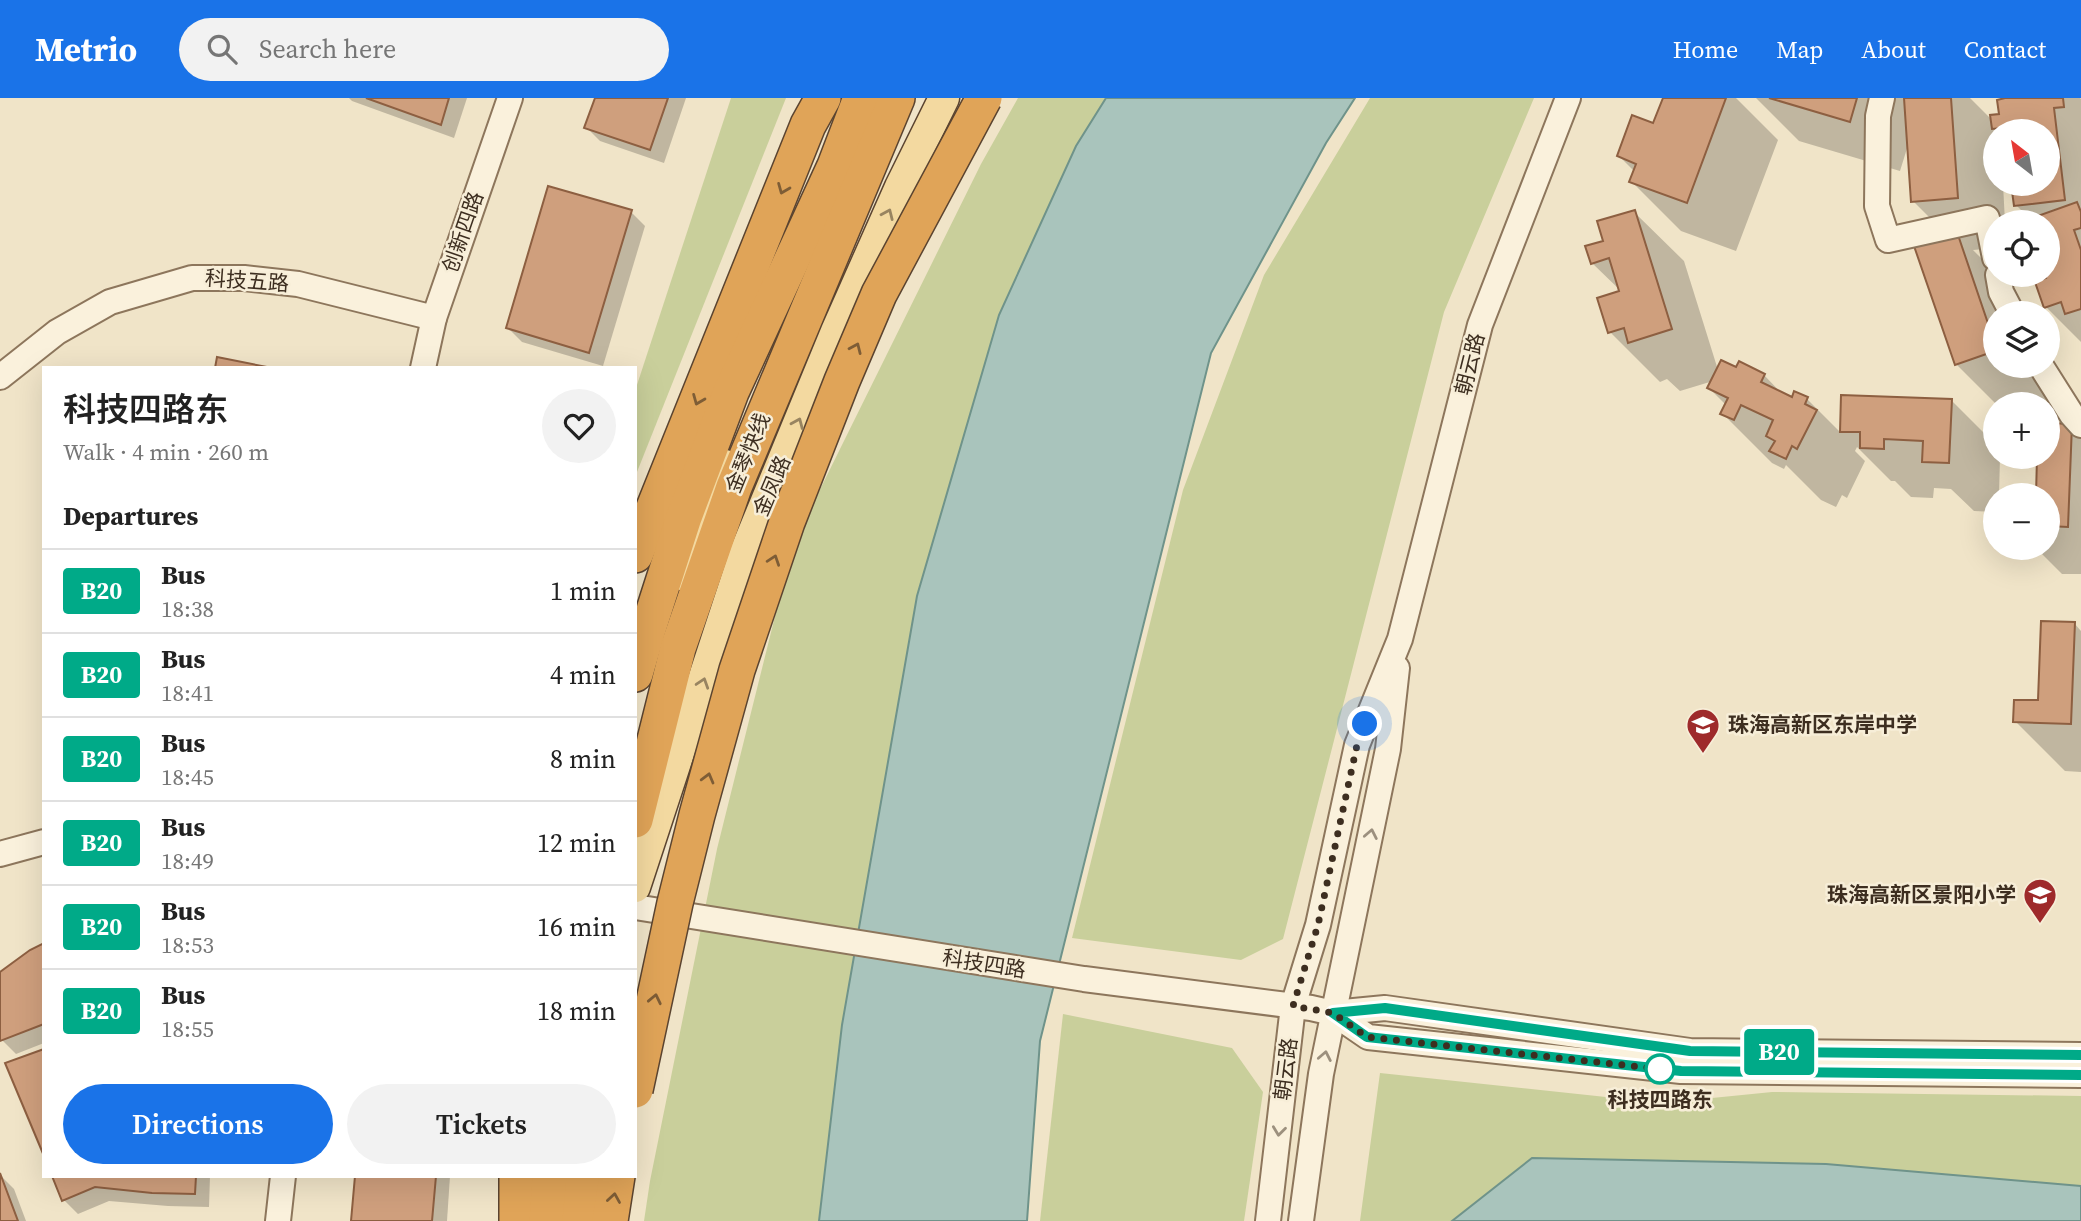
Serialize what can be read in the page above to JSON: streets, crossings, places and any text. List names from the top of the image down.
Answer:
{
  "streets": {
    "highway": ["金琴快线"],
    "main road": ["金凤路"],
    "street": [
      "创新四路",
      "科技五路",
      "朝云路",
      "科技四路"
    ]
  },
  "crossings": [
    ["创新四路", "科技五路"],
    ["朝云路", "科技四路"]
  ],
  "places": {
    "school or university": ["珠海高新区东岸中学", "珠海高新区景阳小学"],
    "other": ["科技四路东"]
  },
  "lines": ["bus line B20"],
  "north": "top left",
  "page": {
    "header": "Metrio",
    "search": "Search here",
    "nav": [
      "Home",
      "Map",
      "About",
      "Contact"
    ],
    "on_map": "B20",
    "map_buttons": ["+", "−"],
    "heading": [
      ["科技四路东", "Walk · 4 min · 260 m"],
      "Departures"
    ],
    "list": [
      {
        "mark": "B20",
        "name": "Bus",
        "note": "18:38",
        "value": "1 min"
      },
      {
        "mark": "B20",
        "name": "Bus",
        "note": "18:41",
        "value": "4 min"
      },
      {
        "mark": "B20",
        "name": "Bus",
        "note": "18:45",
        "value": "8 min"
      },
      {
        "mark": "B20",
        "name": "Bus",
        "note": "18:49",
        "value": "12 min"
      },
      {
        "mark": "B20",
        "name": "Bus",
        "note": "18:53",
        "value": "16 min"
      },
      {
        "mark": "B20",
        "name": "Bus",
        "note": "18:55",
        "value": "18 min"
      }
    ],
    "buttons": ["Directions", "Tickets"]
  }
}
